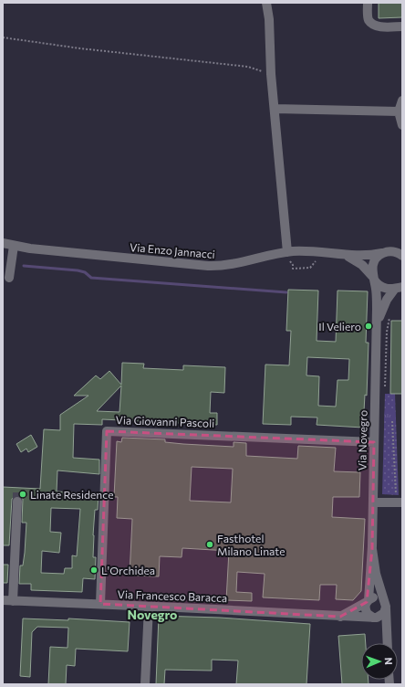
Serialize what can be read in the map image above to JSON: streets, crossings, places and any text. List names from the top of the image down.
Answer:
{
  "streets": {
    "street": [
      "Via Enzo Jannacci",
      "Via Giovanni Pascoli",
      "Via Novegro",
      "Via Francesco Baracca"
    ]
  },
  "crossings": [
    ["Via Enzo Jannacci", "Via Novegro"],
    ["Via Giovanni Pascoli", "Via Novegro"],
    ["Via Giovanni Pascoli", "Via Francesco Baracca"],
    ["Via Novegro", "Via Francesco Baracca"]
  ],
  "districts": ["Novegro"],
  "places": [
    "Il Veliero",
    "Linate Residence",
    "Fasthotel Milano Linate",
    "L'Orchidea"
  ],
  "north": "right"
}
